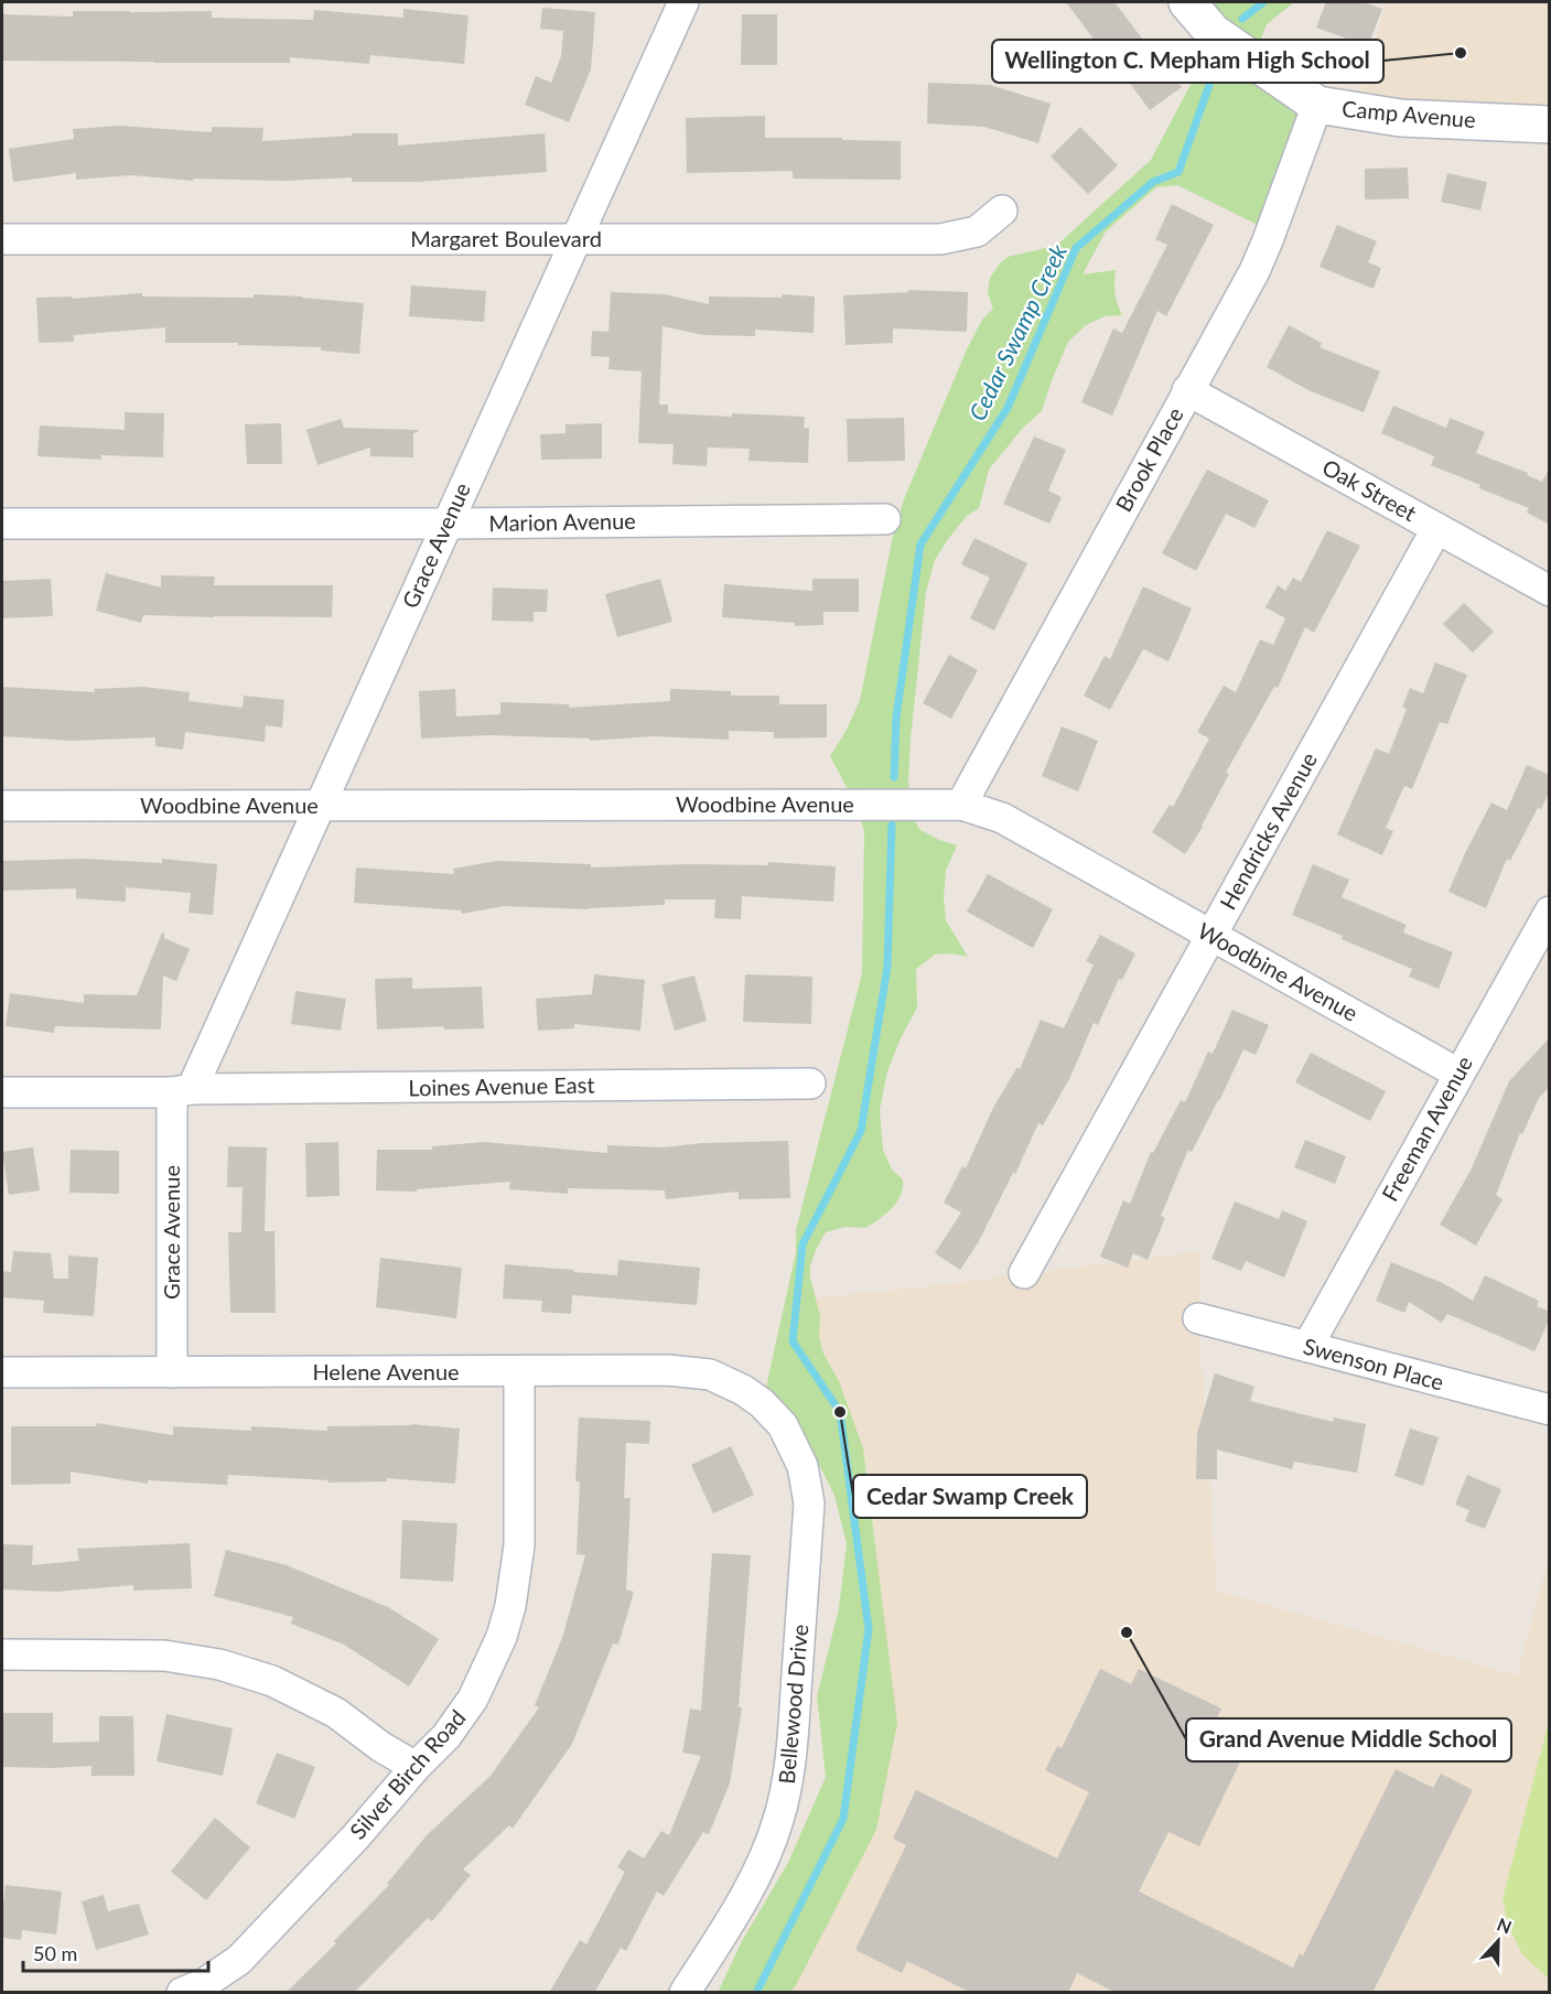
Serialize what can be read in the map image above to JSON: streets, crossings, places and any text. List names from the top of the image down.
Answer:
{
  "streets": {
    "street": [
      "Camp Avenue",
      "Margaret Boulevard",
      "Brook Place",
      "Oak Street",
      "Marion Avenue",
      "Grace Avenue",
      "Woodbine Avenue",
      "Hendricks Avenue",
      "Loines Avenue East",
      "Freeman Avenue",
      "Swenson Place",
      "Helene Avenue",
      "Bellewood Drive",
      "Silver Birch Road"
    ]
  },
  "crossings": [
    ["Camp Avenue", "Brook Place"],
    ["Margaret Boulevard", "Grace Avenue"],
    ["Brook Place", "Oak Street"],
    ["Brook Place", "Woodbine Avenue"],
    ["Oak Street", "Hendricks Avenue"],
    ["Marion Avenue", "Grace Avenue"],
    ["Grace Avenue", "Woodbine Avenue"],
    ["Grace Avenue", "Loines Avenue East"],
    ["Grace Avenue", "Helene Avenue"],
    ["Woodbine Avenue", "Hendricks Avenue"],
    ["Woodbine Avenue", "Freeman Avenue"],
    ["Freeman Avenue", "Swenson Place"],
    ["Helene Avenue", "Bellewood Drive"],
    ["Helene Avenue", "Silver Birch Road"]
  ],
  "water": ["Cedar Swamp Creek"],
  "places": ["Wellington C. Mepham High School", "Cedar Swamp Creek", "Grand Avenue Middle School"],
  "scale_bar": "50 m",
  "north": "top"
}
